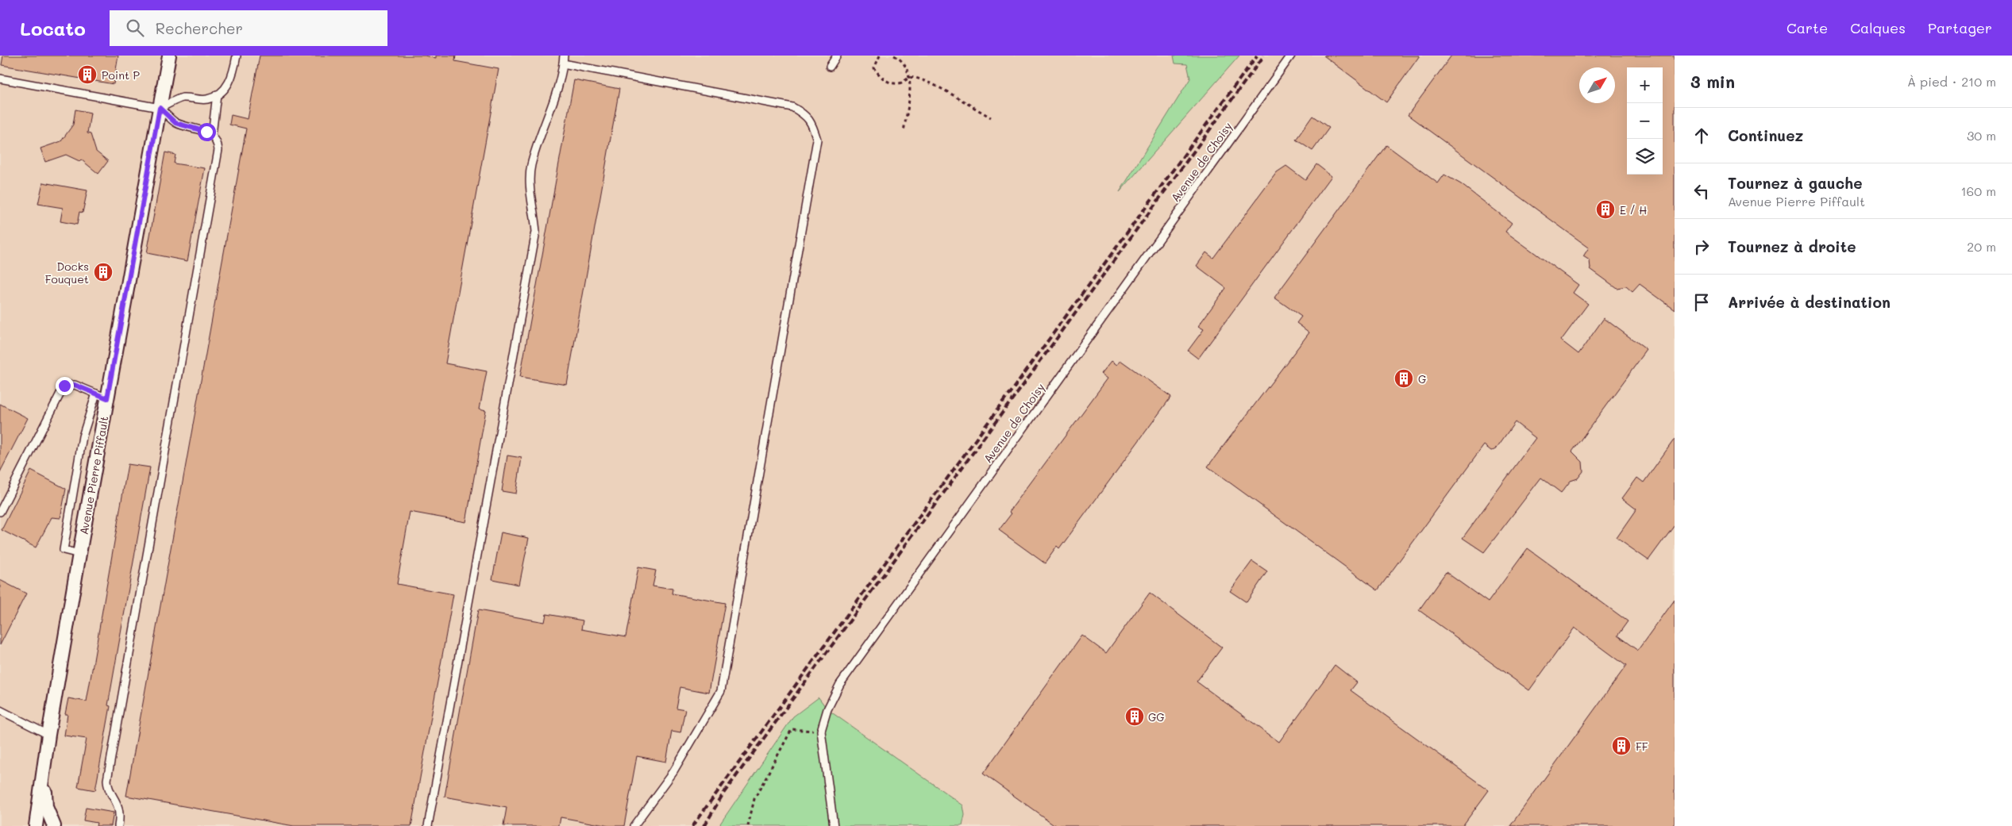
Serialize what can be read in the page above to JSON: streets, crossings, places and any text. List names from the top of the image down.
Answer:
{
  "streets": {
    "street": ["Avenue Pierre Piffault"],
    "lane": ["Avenue de Choisy"]
  },
  "places": {
    "building": [
      "Point P",
      "E / H",
      "Docks Fouquet",
      "G",
      "GG",
      "FF"
    ]
  },
  "north": "top right",
  "page": {
    "header": "Locato",
    "search": "Rechercher",
    "nav": ["Carte", "Calques", "Partager"],
    "heading": ["3 min", "À pied · 210 m"],
    "map_buttons": ["+", "−"],
    "list": [
      ["Continuez", "30 m"],
      ["Tournez à gauche", "Avenue Pierre Piffault", "160 m"],
      ["Tournez à droite", "20 m"],
      "Arrivée à destination"
    ]
  }
}
